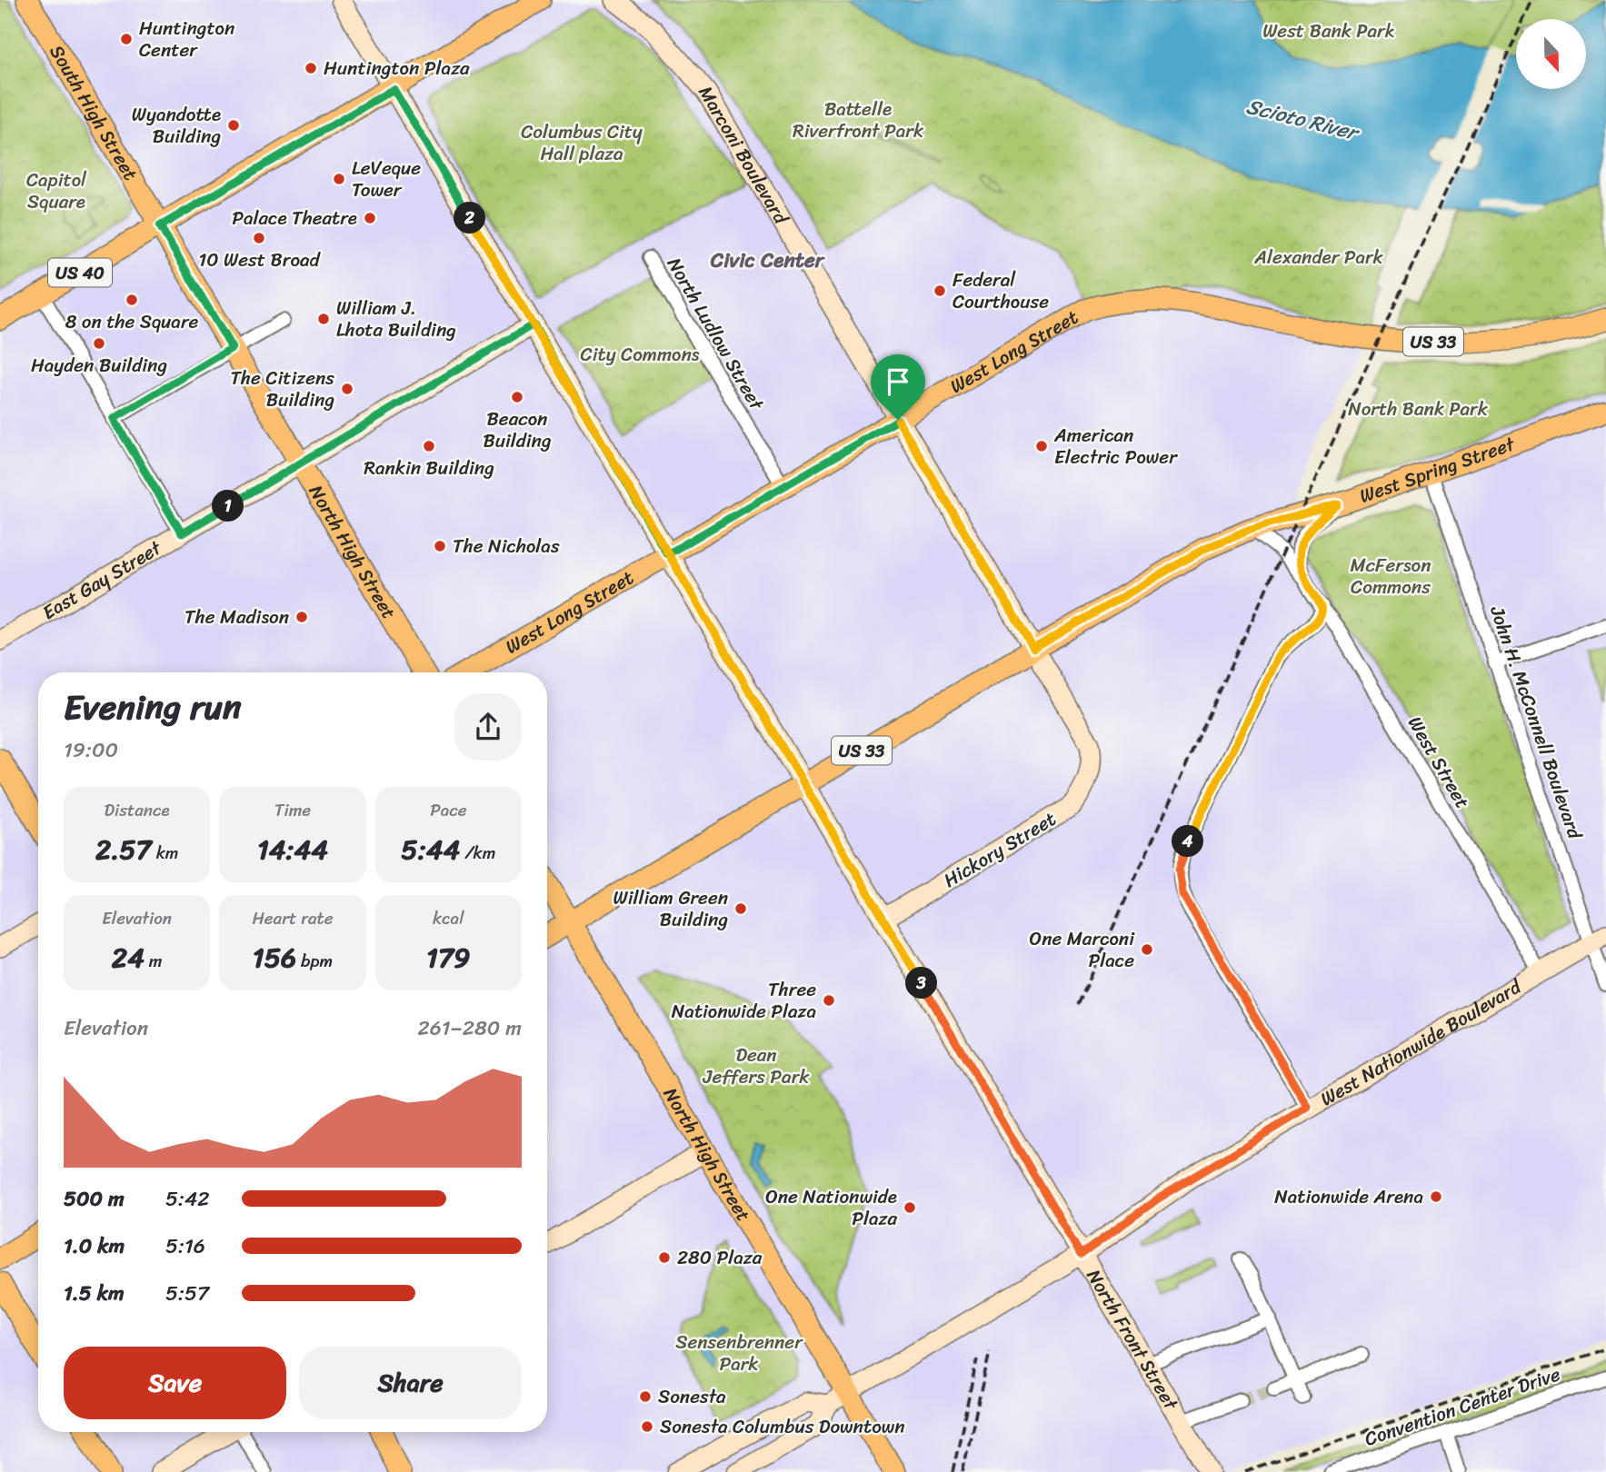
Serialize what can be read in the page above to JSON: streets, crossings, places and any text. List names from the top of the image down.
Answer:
{
  "streets": {
    "main road": [
      "South High Street",
      "US 40",
      "US 33",
      "West Long Street",
      "West Spring Street",
      "North High Street"
    ],
    "street": [
      "Marconi Boulevard",
      "North Ludlow Street",
      "East Gay Street",
      "John H. McConnell Boulevard",
      "West Street",
      "Hickory Street",
      "West Nationwide Boulevard",
      "North Front Street",
      "Convention Center Drive"
    ]
  },
  "crossings": [
    ["South High Street", "US 40"],
    ["South High Street", "North High Street"],
    ["Marconi Boulevard", "West Long Street"],
    ["Marconi Boulevard", "West Spring Street"],
    ["Marconi Boulevard", "Hickory Street"],
    ["US 40", "North High Street"],
    ["US 40", "North Front Street"],
    ["North Ludlow Street", "West Long Street"],
    ["US 33", "West Spring Street"],
    ["US 33", "North High Street"],
    ["West Long Street", "North Front Street"],
    ["West Spring Street", "North High Street"],
    ["West Spring Street", "John H. McConnell Boulevard"],
    ["West Spring Street", "West Street"],
    ["West Spring Street", "North Front Street"],
    ["North High Street", "East Gay Street"],
    ["North High Street", "West Nationwide Boulevard"],
    ["East Gay Street", "North Front Street"],
    ["John H. McConnell Boulevard", "West Nationwide Boulevard"],
    ["West Street", "West Nationwide Boulevard"],
    ["Hickory Street", "North Front Street"],
    ["West Nationwide Boulevard", "North Front Street"]
  ],
  "districts": ["Civic Center"],
  "water": ["Scioto River"],
  "parks": [
    "West Bank Park",
    "Battelle Riverfront Park",
    "Columbus City Hall plaza",
    "Capitol Square",
    "Alexander Park",
    "City Commons",
    "North Bank Park",
    "McFerson Commons",
    "Dean Jeffers Park",
    "Sensenbrenner Park"
  ],
  "places": [
    "Huntington Center",
    "Huntington Plaza",
    "Wyandotte Building",
    "LeVeque Tower",
    "Palace Theatre",
    "10 West Broad",
    "Federal Courthouse",
    "8 on the Square",
    "William J. Lhota Building",
    "Hayden Building",
    "The Citizens Building",
    "Beacon Building",
    "Rankin Building",
    "American Electric Power",
    "The Nicholas",
    "The Madison",
    "William Green Building",
    "One Marconi Place",
    "Three Nationwide Plaza",
    "Nationwide Arena",
    "One Nationwide Plaza",
    "280 Plaza",
    "Sonesta",
    "Sonesta Columbus Downtown"
  ],
  "north": "bottom",
  "page": {
    "pins": [
      "2",
      "1",
      "4",
      "3"
    ],
    "heading": ["Evening run", "19:00"],
    "stats": [
      ["Distance", "2.57 km"],
      ["Time", "14:44"],
      ["Pace", "5:44 /km"],
      ["Elevation", "24 m"],
      ["Heart rate", "156 bpm"],
      ["kcal", "179"]
    ],
    "chart": ["Elevation", "261–280 m"],
    "list": [
      {
        "name": "500 m",
        "note": "5:42"
      },
      {
        "name": "1.0 km",
        "note": "5:16"
      },
      {
        "name": "1.5 km",
        "note": "5:57"
      }
    ],
    "buttons": ["Save", "Share"]
  }
}
